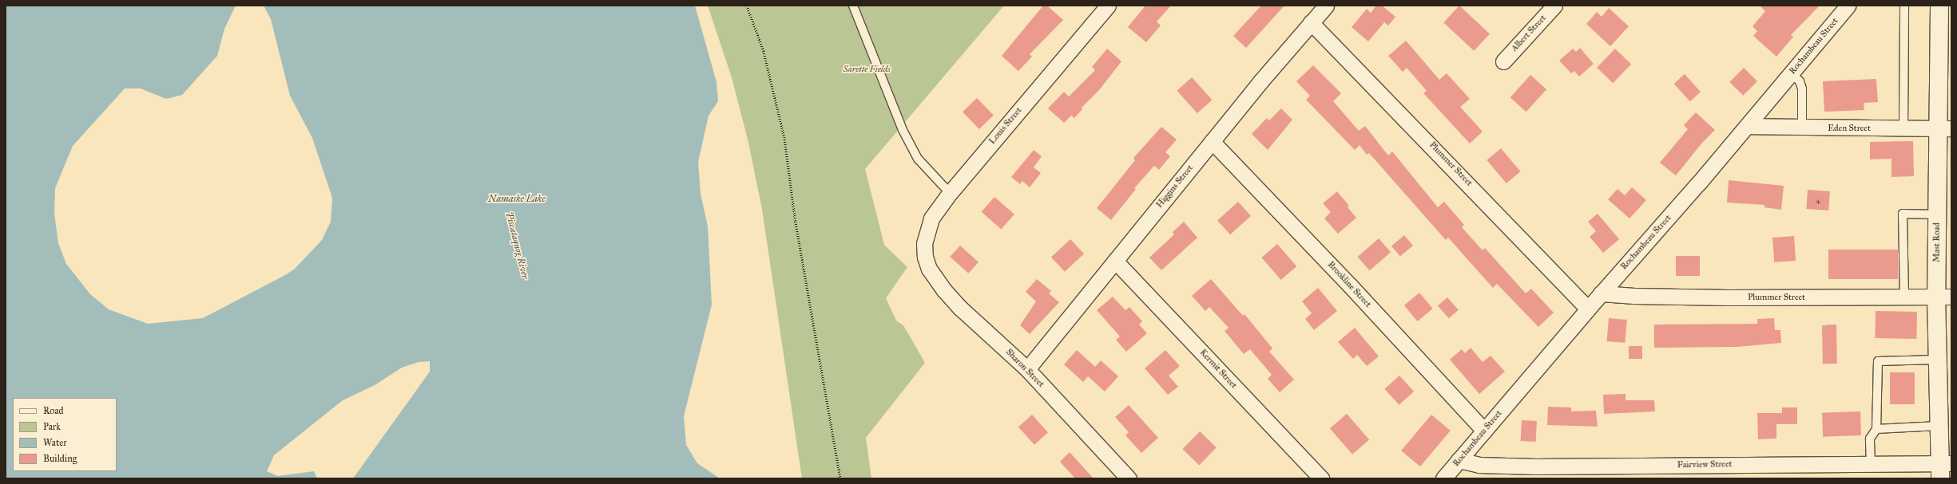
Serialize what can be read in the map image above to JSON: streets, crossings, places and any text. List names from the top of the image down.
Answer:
{
  "streets": {
    "main road": ["Mast Road"],
    "street": [
      "Albert Street",
      "Rochambeau Street",
      "Louis Street",
      "Eden Street",
      "Plummer Street",
      "Higgins Street",
      "Brookline Street",
      "Sharon Street",
      "Kermit Street",
      "Fairview Street"
    ]
  },
  "crossings": [
    ["Rochambeau Street", "Eden Street"],
    ["Rochambeau Street", "Plummer Street"],
    ["Rochambeau Street", "Brookline Street"],
    ["Rochambeau Street", "Fairview Street"],
    ["Louis Street", "Sharon Street"],
    ["Eden Street", "Mast Road"],
    ["Plummer Street", "Higgins Street"],
    ["Plummer Street", "Mast Road"],
    ["Higgins Street", "Brookline Street"],
    ["Higgins Street", "Sharon Street"],
    ["Higgins Street", "Kermit Street"],
    ["Mast Road", "Fairview Street"]
  ],
  "water": ["Namaske Lake", "Piscataquog River"],
  "parks": ["Sarette Fields"],
  "house_numbers": ["4"],
  "legend": [
    "Road",
    "Park",
    "Water",
    "Building"
  ]
}
